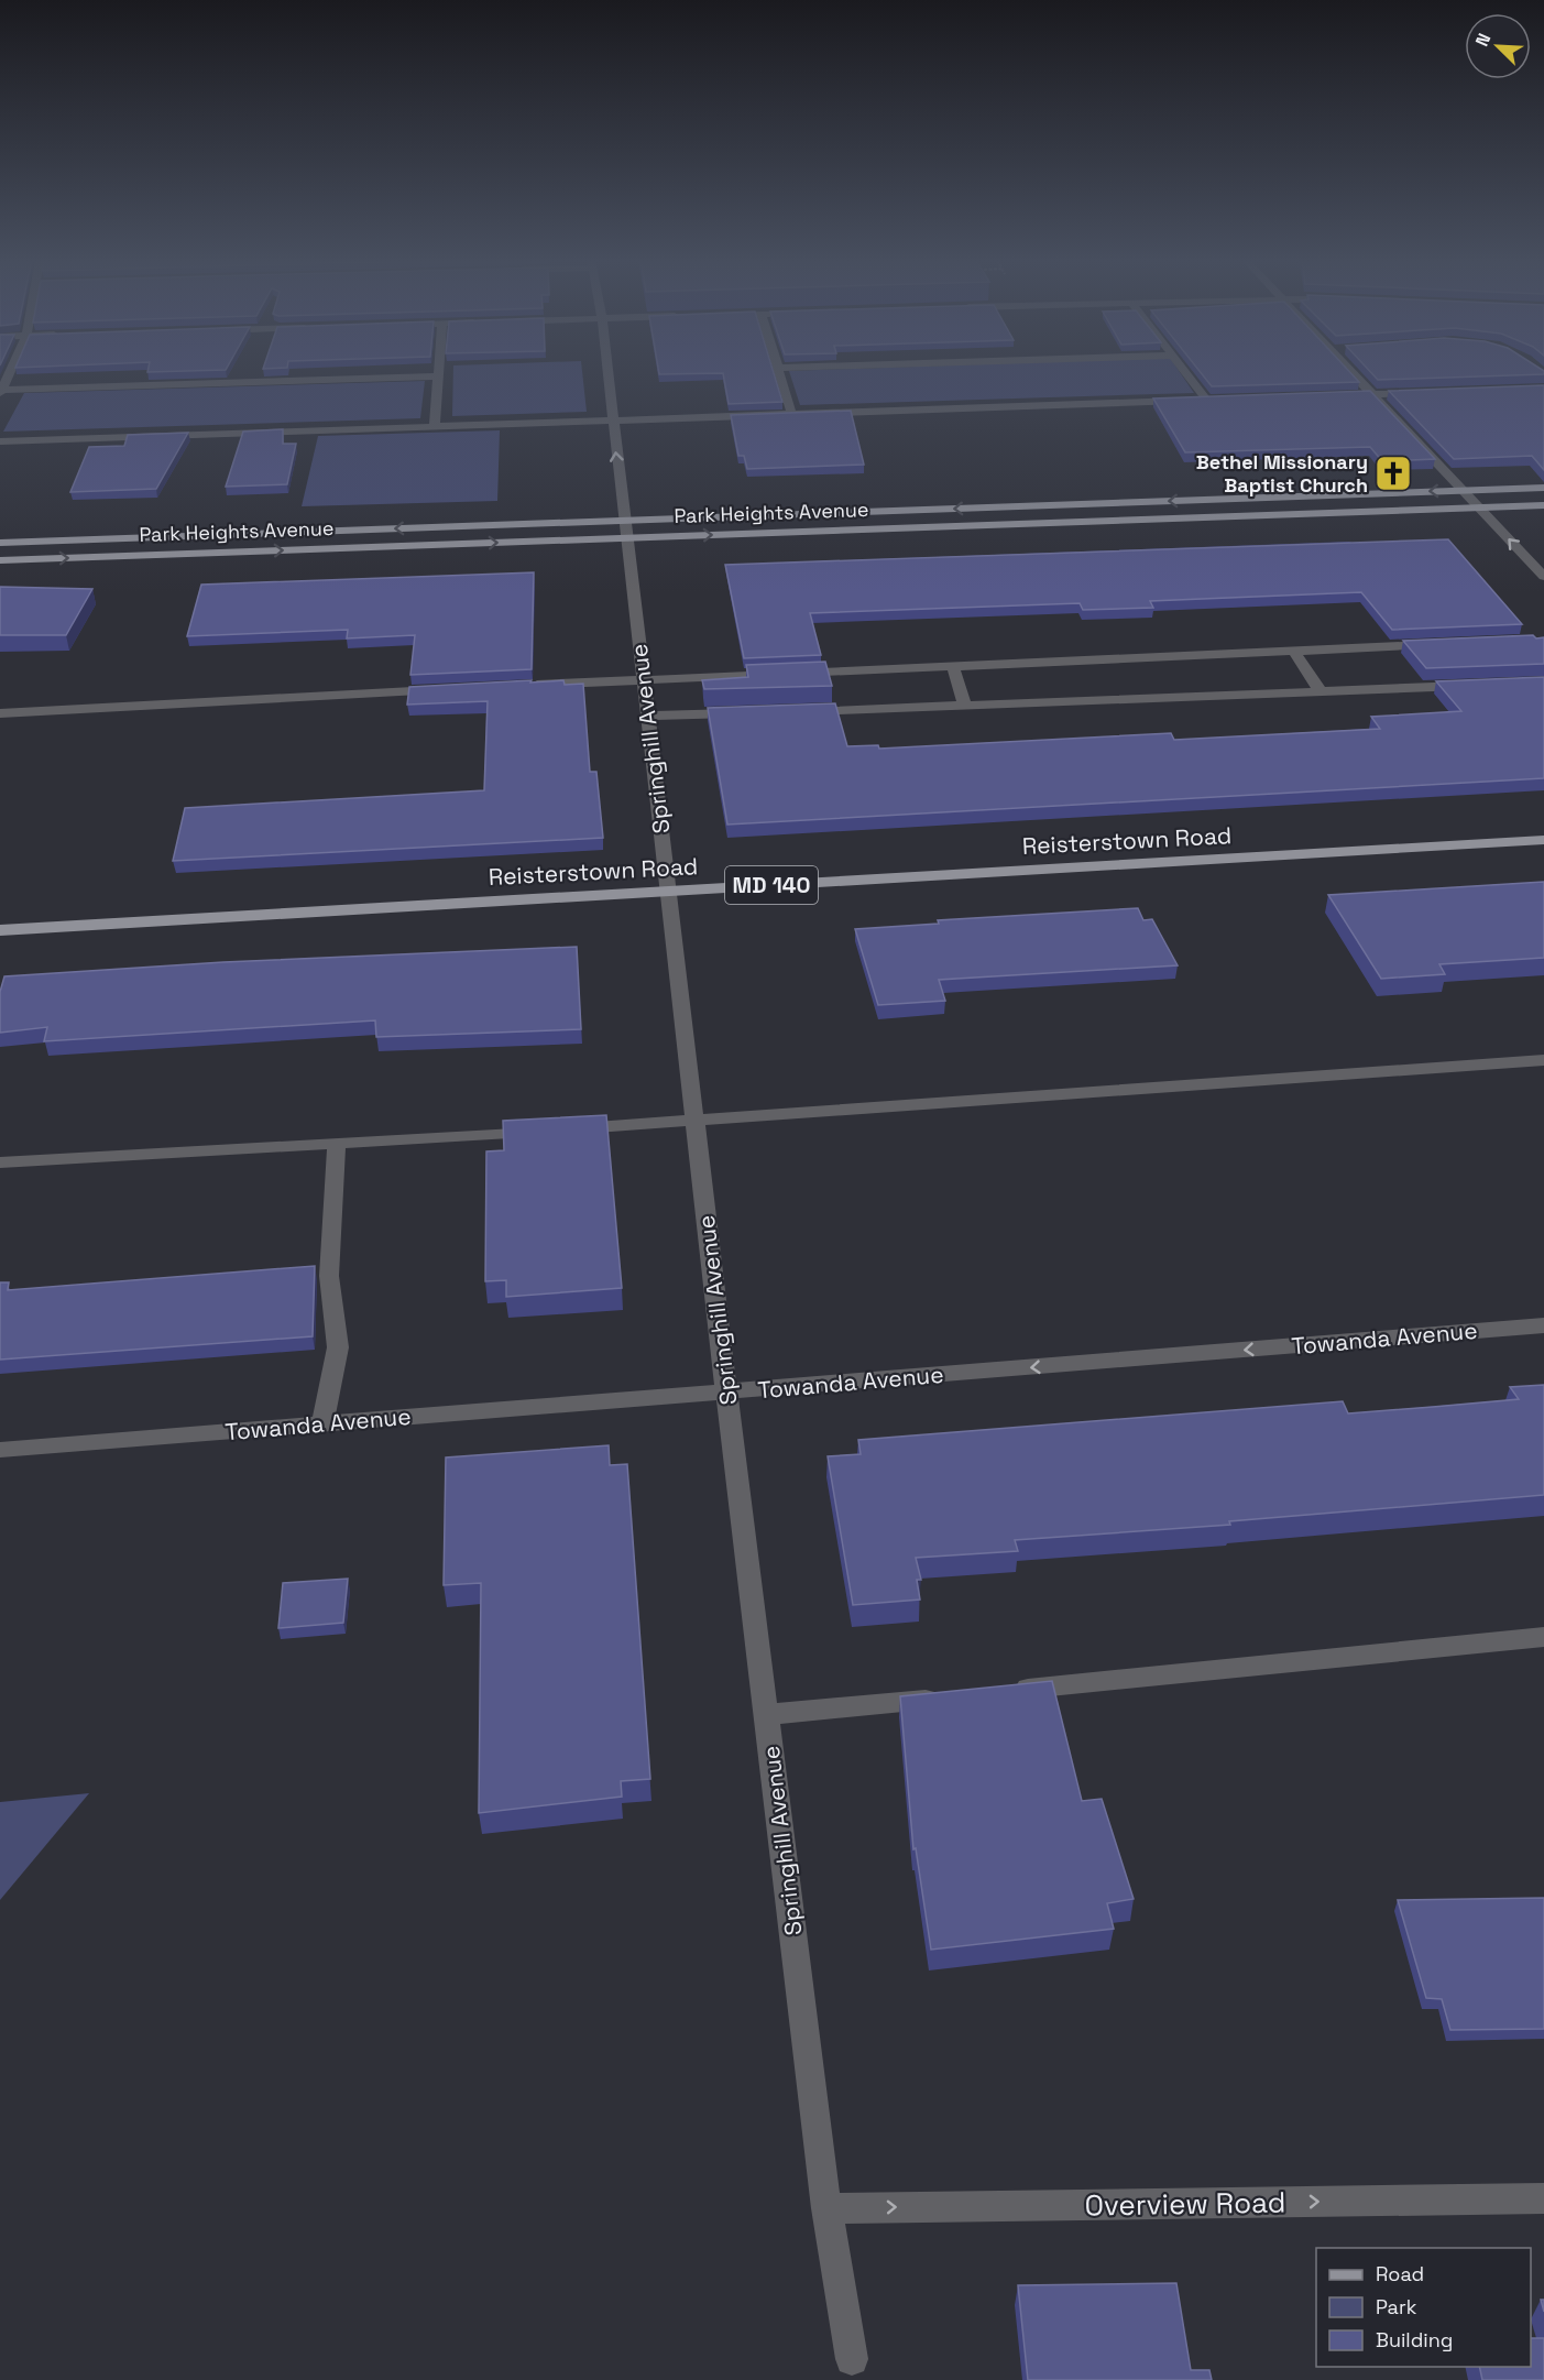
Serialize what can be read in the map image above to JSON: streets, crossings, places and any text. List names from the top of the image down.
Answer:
{
  "streets": {
    "main road": ["Park Heights Avenue", "Reisterstown Road", "MD 140"],
    "street": ["Springhill Avenue", "Towanda Avenue", "Overview Road"]
  },
  "crossings": [
    ["Park Heights Avenue", "Springhill Avenue"],
    ["Springhill Avenue", "Reisterstown Road"],
    ["Springhill Avenue", "Towanda Avenue"],
    ["Springhill Avenue", "Overview Road"]
  ],
  "one_way": ["Towanda Avenue", "Overview Road"],
  "places": {
    "church": ["Bethel Missionary Baptist Church"]
  },
  "legend": ["Road", "Park", "Building"],
  "north": "top left"
}
